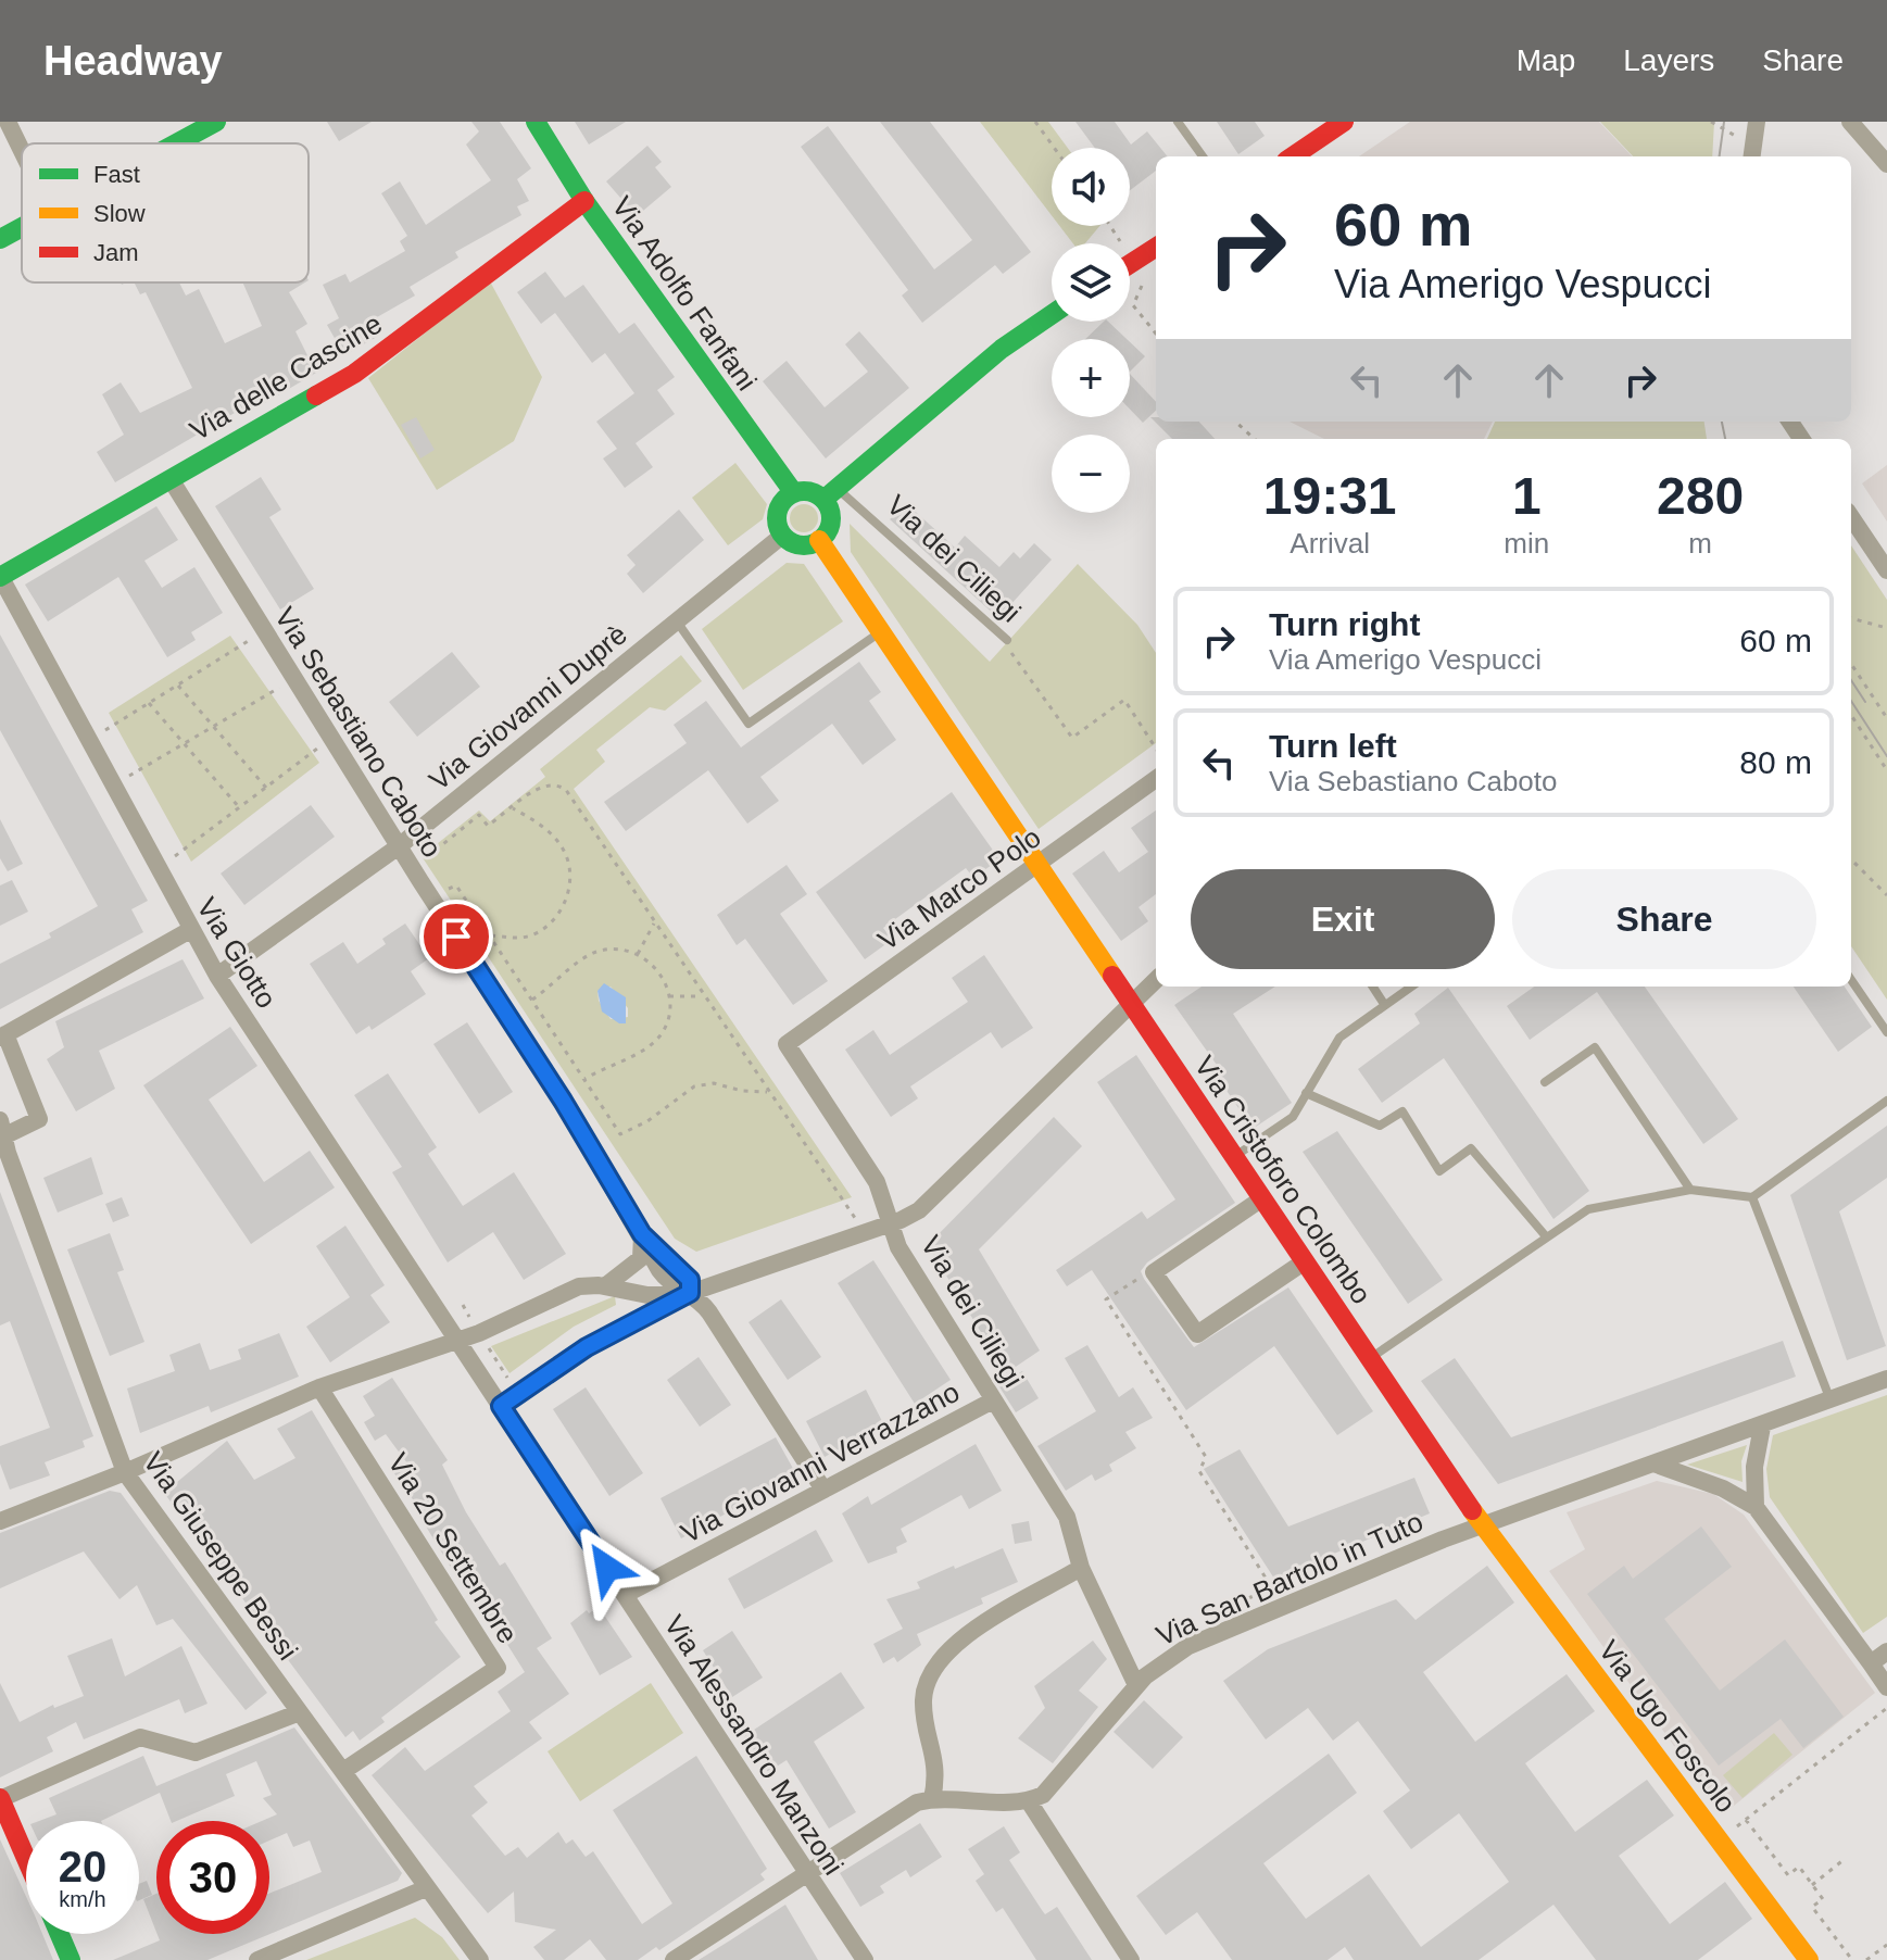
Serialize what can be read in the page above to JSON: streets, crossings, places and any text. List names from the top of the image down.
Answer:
{
  "streets": {
    "street": [
      "Via Adolfo Fanfani",
      "Via delle Cascine",
      "Via dei Ciliegi",
      "Via Giovanni Duprè",
      "Via Sebastiano Caboto",
      "Via Marco Polo",
      "Via Giotto",
      "Via Cristoforo Colombo",
      "Via Giovanni Verrazzano",
      "Via 20 Settembre",
      "Via Giuseppe Bessi",
      "Via San Bartolo in Tuto",
      "Via Ugo Foscolo",
      "Via Alessandro Manzoni"
    ]
  },
  "crossings": [
    ["Via Adolfo Fanfani", "Via delle Cascine"],
    ["Via Adolfo Fanfani", "Via dei Ciliegi"],
    ["Via Adolfo Fanfani", "Via Giovanni Duprè"],
    ["Via delle Cascine", "Via Sebastiano Caboto"],
    ["Via delle Cascine", "Via Giotto"],
    ["Via dei Ciliegi", "Via Giovanni Duprè"],
    ["Via dei Ciliegi", "Via Marco Polo"],
    ["Via dei Ciliegi", "Via Cristoforo Colombo"],
    ["Via dei Ciliegi", "Via Giovanni Verrazzano"],
    ["Via dei Ciliegi", "Via San Bartolo in Tuto"],
    ["Via Giovanni Duprè", "Via Sebastiano Caboto"],
    ["Via Giovanni Duprè", "Via Giotto"],
    ["Via Sebastiano Caboto", "Via Giovanni Verrazzano"],
    ["Via Marco Polo", "Via Cristoforo Colombo"],
    ["Via Giotto", "Via Alessandro Manzoni"],
    ["Via Cristoforo Colombo", "Via San Bartolo in Tuto"],
    ["Via Cristoforo Colombo", "Via Ugo Foscolo"],
    ["Via Giovanni Verrazzano", "Via Alessandro Manzoni"],
    ["Via 20 Settembre", "Via Giuseppe Bessi"],
    ["Via San Bartolo in Tuto", "Via Ugo Foscolo"]
  ],
  "legend": ["Fast", "Slow", "Jam"],
  "page": {
    "header": "Headway",
    "nav": ["Map", "Layers", "Share"],
    "map_buttons": ["+", "−"],
    "turn": ["60 m", "Via Amerigo Vespucci"],
    "eta": [
      "19:31",
      "Arrival",
      "1",
      "min",
      "280",
      "m"
    ],
    "list": [
      {
        "name": "Turn right",
        "note": "Via Amerigo Vespucci",
        "value": "60 m"
      },
      {
        "name": "Turn left",
        "note": "Via Sebastiano Caboto",
        "value": "80 m"
      }
    ],
    "buttons": ["Exit", "Share"],
    "speed": "20 km/h",
    "limit": "30"
  }
}
